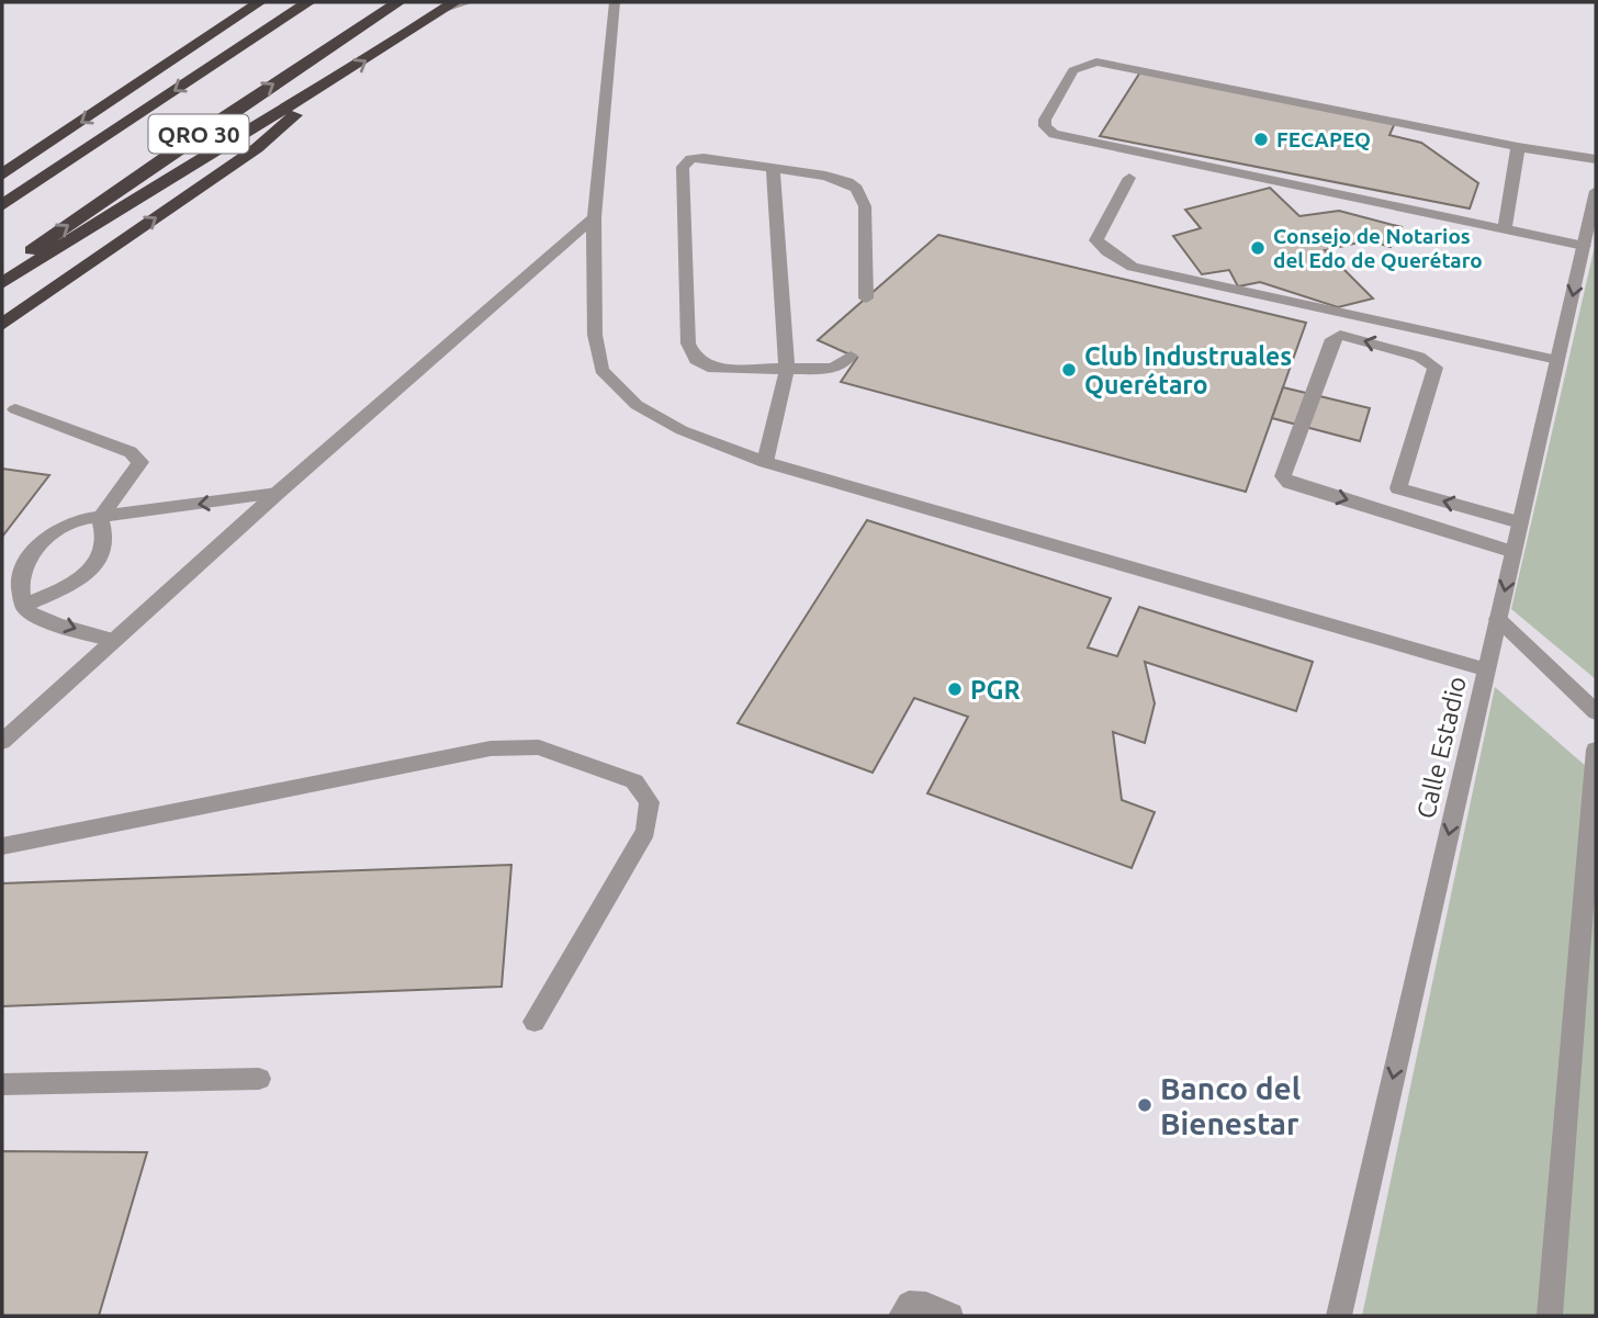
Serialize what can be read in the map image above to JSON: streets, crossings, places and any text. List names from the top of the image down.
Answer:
{
  "streets": {
    "highway": ["QRO 30"],
    "street": ["Calle Estadio"]
  },
  "places": [
    "FECAPEQ",
    "Consejo de Notarios del Edo de Querétaro",
    "Club Industruales Querétaro",
    "PGR",
    "Banco del Bienestar"
  ]
}
